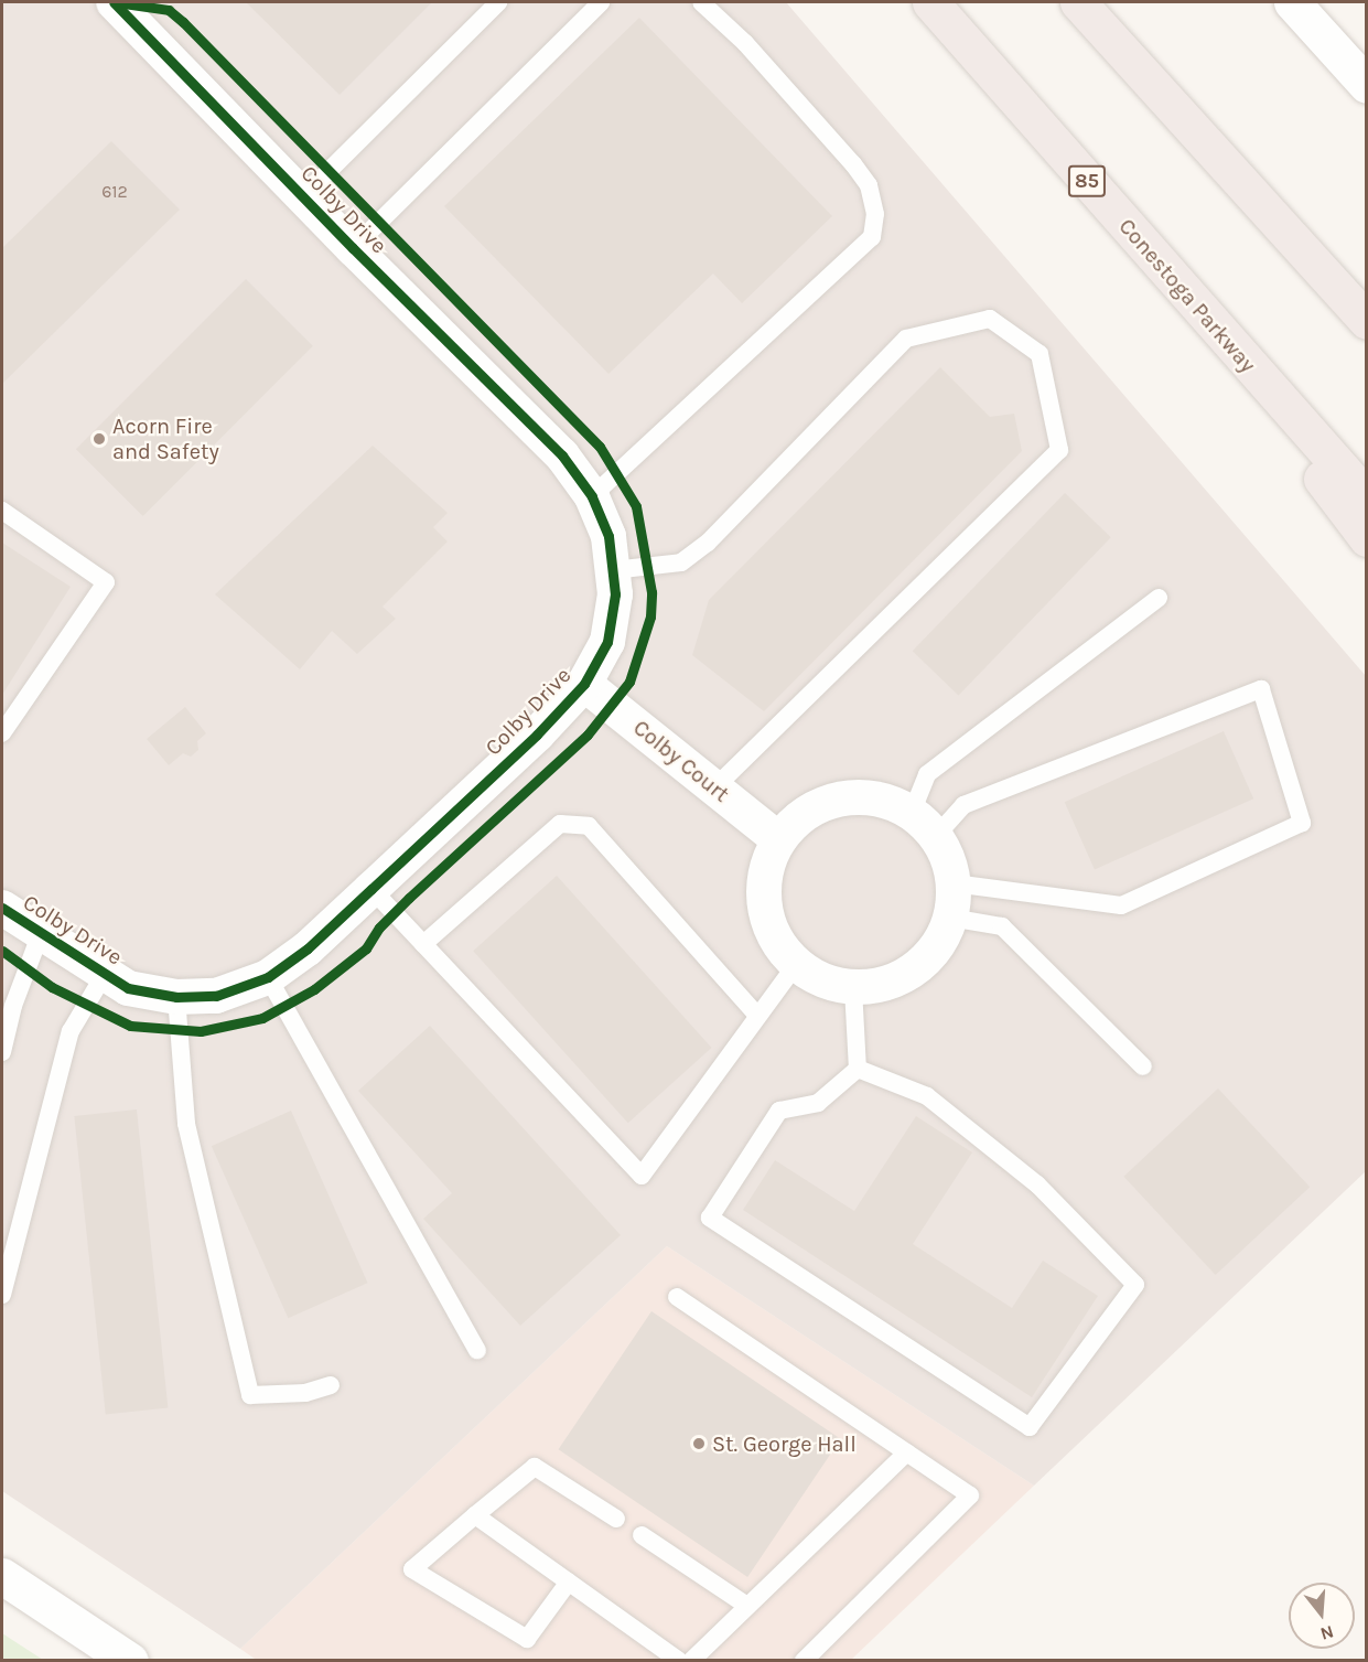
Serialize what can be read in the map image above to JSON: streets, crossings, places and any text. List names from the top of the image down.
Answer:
{
  "streets": {
    "highway": ["85", "Conestoga Parkway"],
    "street": ["Colby Drive", "Colby Court"]
  },
  "crossings": [
    ["Colby Drive", "Colby Court"]
  ],
  "places": ["Acorn Fire and Safety", "St. George Hall"],
  "house_numbers": ["612"],
  "north": "bottom"
}
